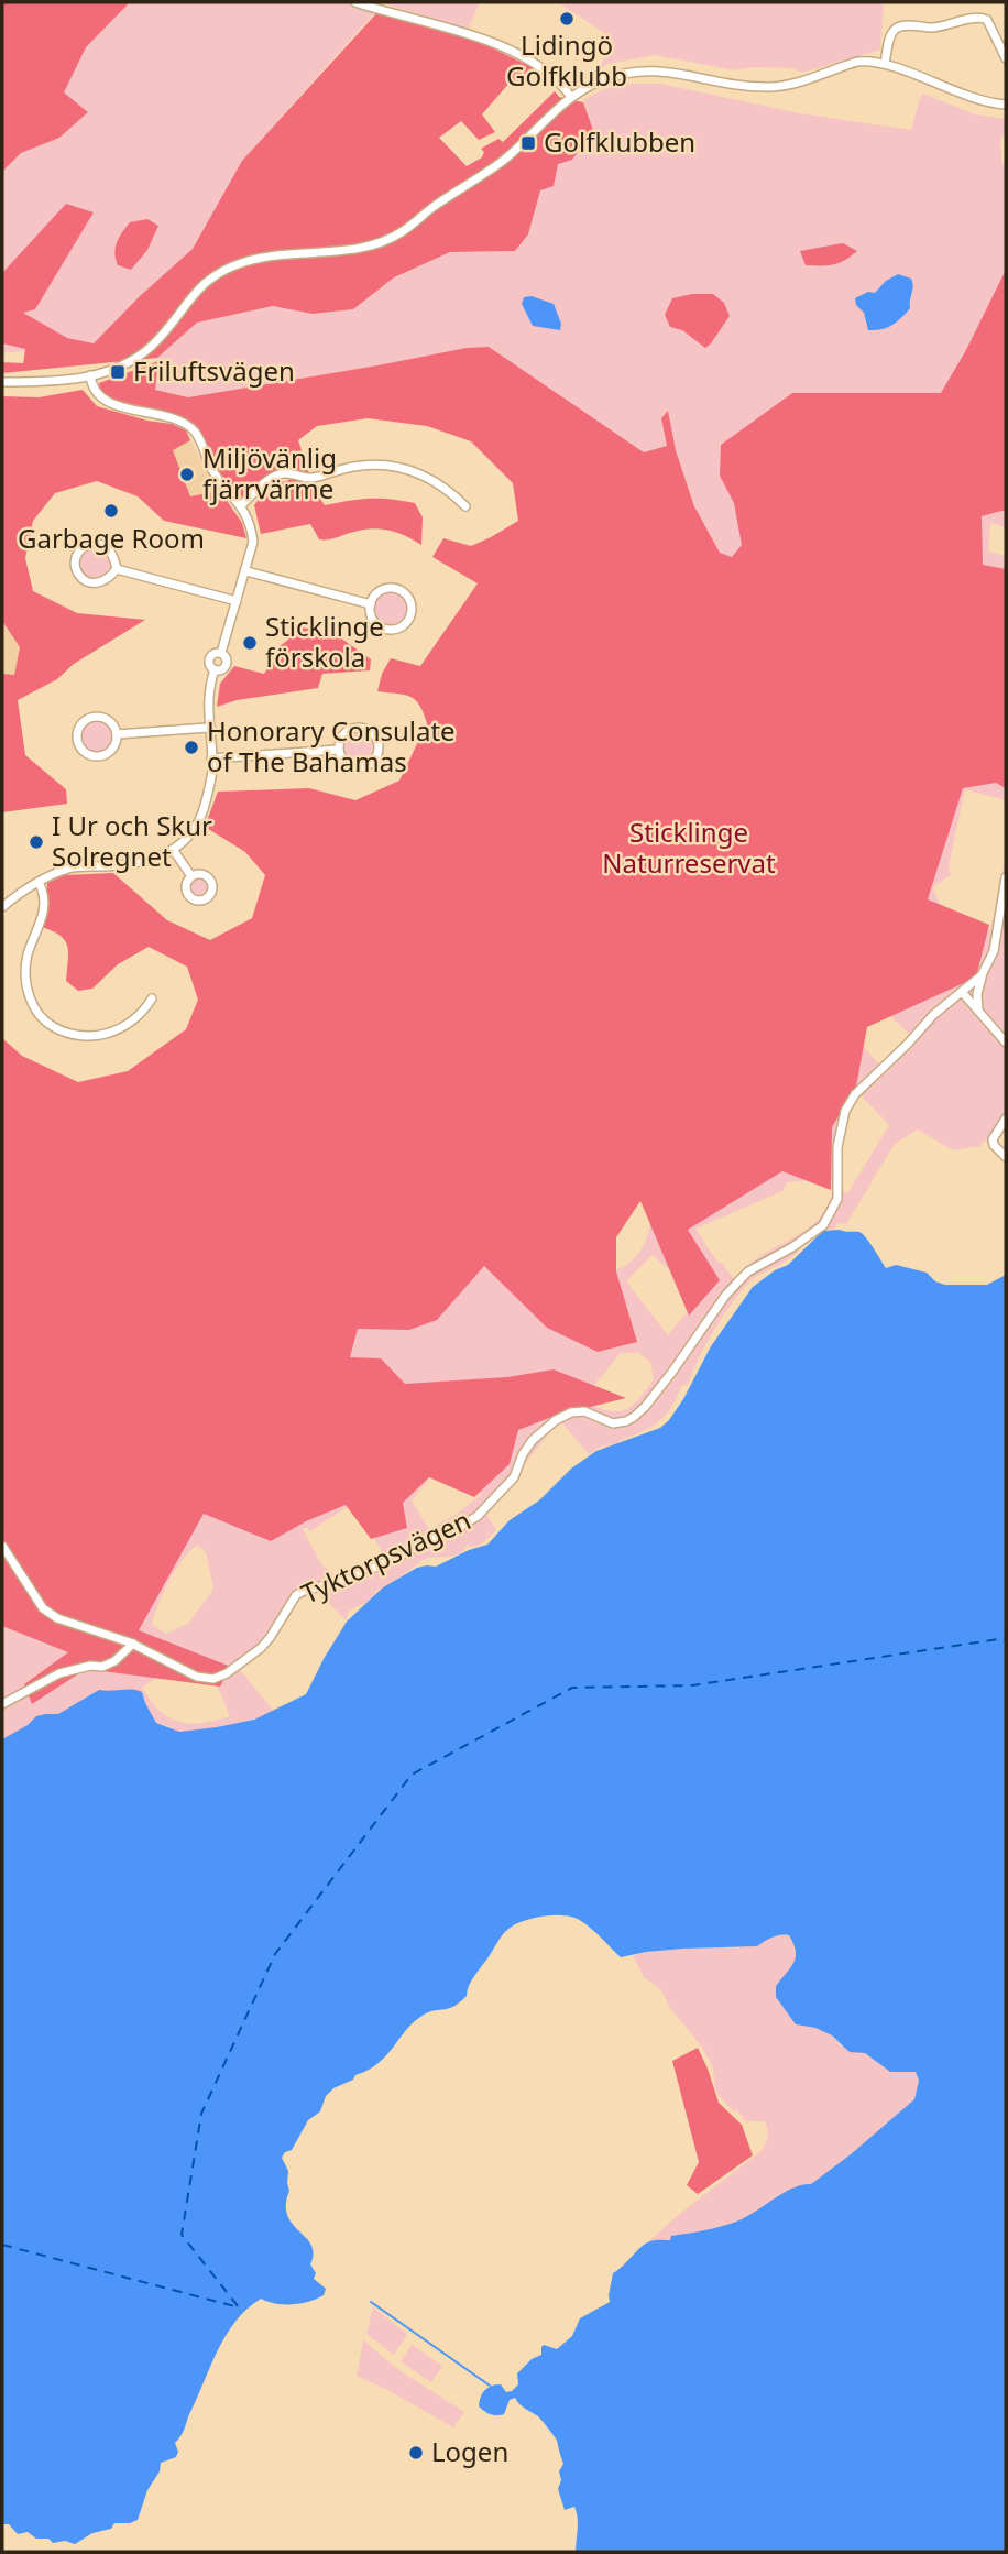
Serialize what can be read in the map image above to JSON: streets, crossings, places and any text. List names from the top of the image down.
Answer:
{
  "streets": {
    "street": ["Tyktorpsvägen"]
  },
  "parks": ["Sticklinge Naturreservat"],
  "places": {
    "other": [
      "Lidingö Golfklubb",
      "Miljövänlig fjärrvärme",
      "Garbage Room",
      "Sticklinge förskola",
      "Honorary Consulate of The Bahamas",
      "I Ur och Skur Solregnet",
      "Logen"
    ],
    "transit": ["Golfklubben", "Friluftsvägen"]
  }
}
